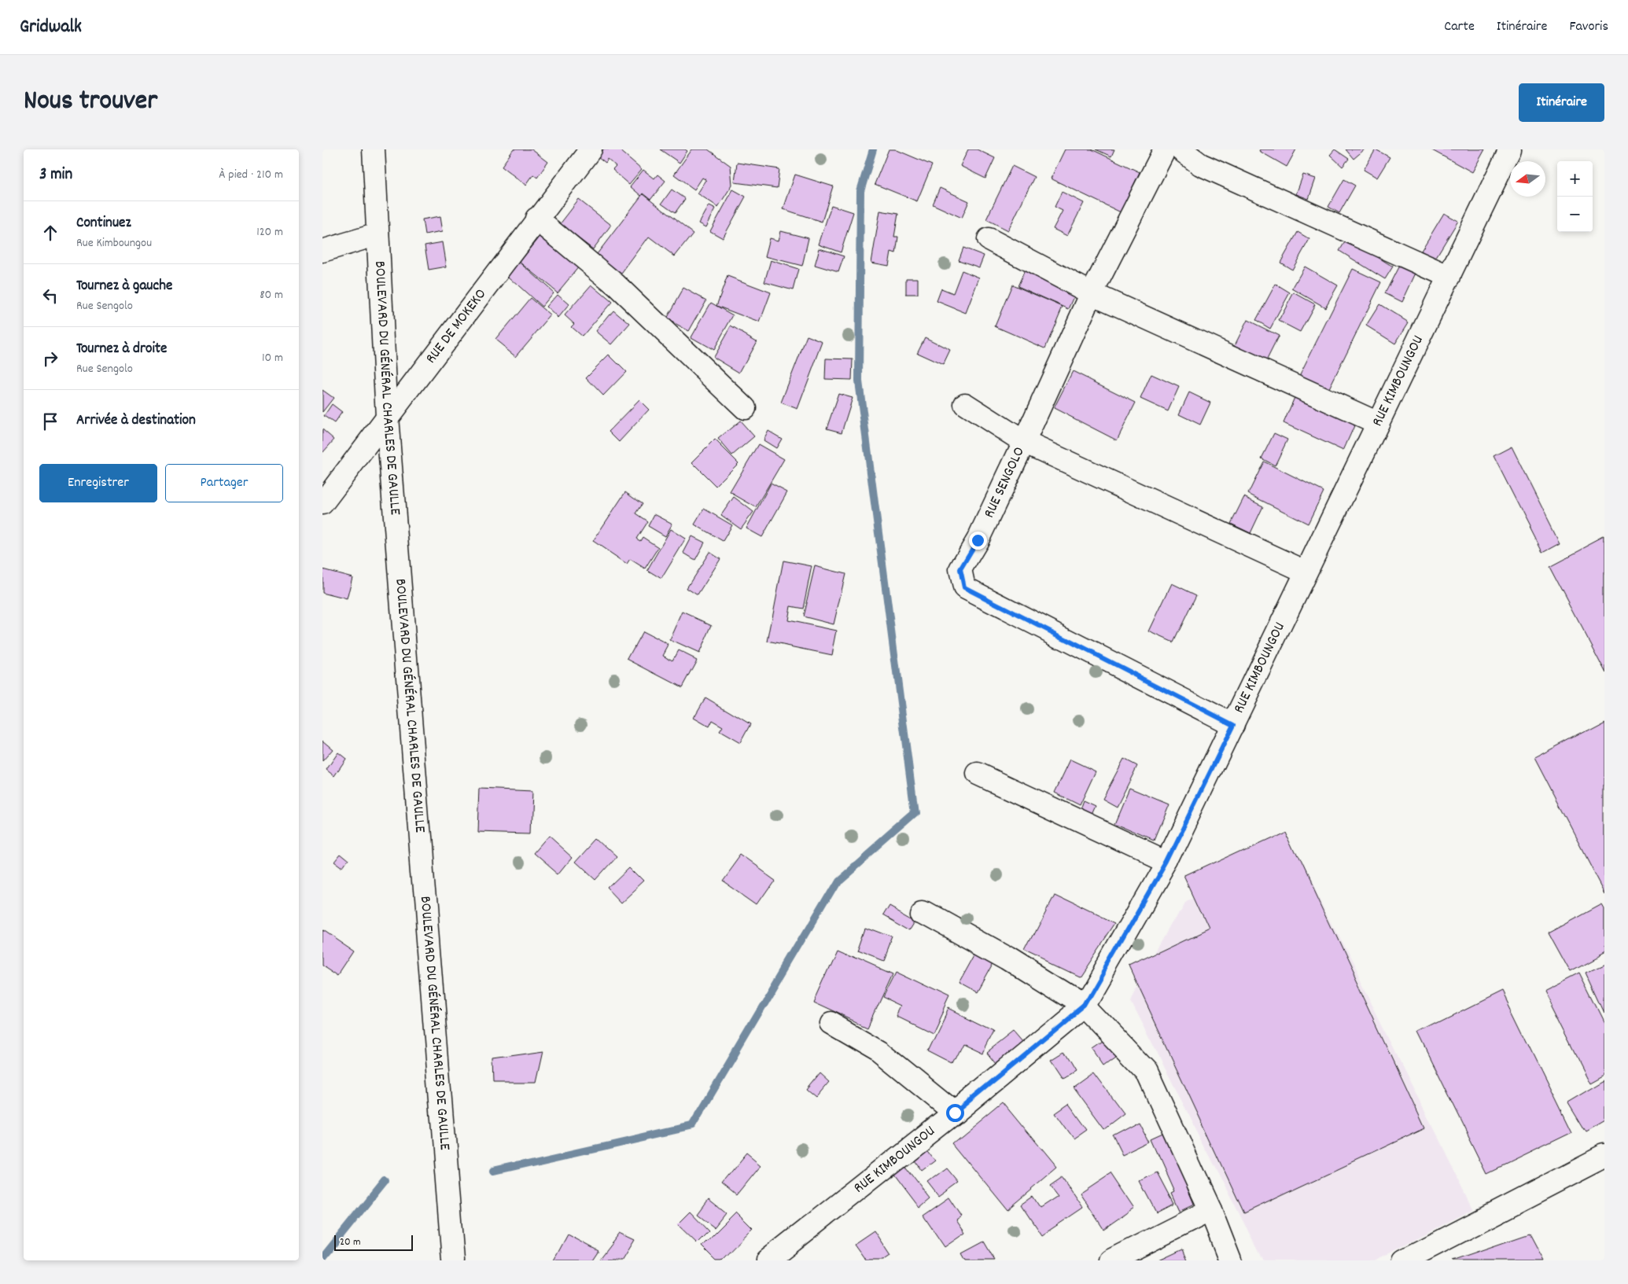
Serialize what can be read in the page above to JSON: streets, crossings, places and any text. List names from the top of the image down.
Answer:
{
  "streets": {
    "street": [
      "RUE DE MOKEKO",
      "RUE KIMBOUNGOU",
      "BOULEVARD DU GÉNÉRAL CHARLES DE GAULLE",
      "RUE SENGOLO"
    ]
  },
  "crossings": [
    ["RUE DE MOKEKO", "BOULEVARD DU GÉNÉRAL CHARLES DE GAULLE"],
    ["RUE KIMBOUNGOU", "RUE SENGOLO"]
  ],
  "scale_bar": "20 m",
  "north": "left",
  "page": {
    "header": "Gridwalk",
    "nav": ["Carte", "Itinéraire", "Favoris"],
    "title": "Nous trouver",
    "buttons": [
      "Itinéraire",
      ["Enregistrer", "Partager"]
    ],
    "heading": ["3 min", "À pied · 210 m"],
    "map_buttons": ["+", "−"],
    "list": [
      ["Continuez", "Rue Kimboungou", "120 m"],
      ["Tournez à gauche", "Rue Sengolo", "80 m"],
      ["Tournez à droite", "Rue Sengolo", "10 m"],
      "Arrivée à destination"
    ],
    "scale": "20 m"
  }
}
